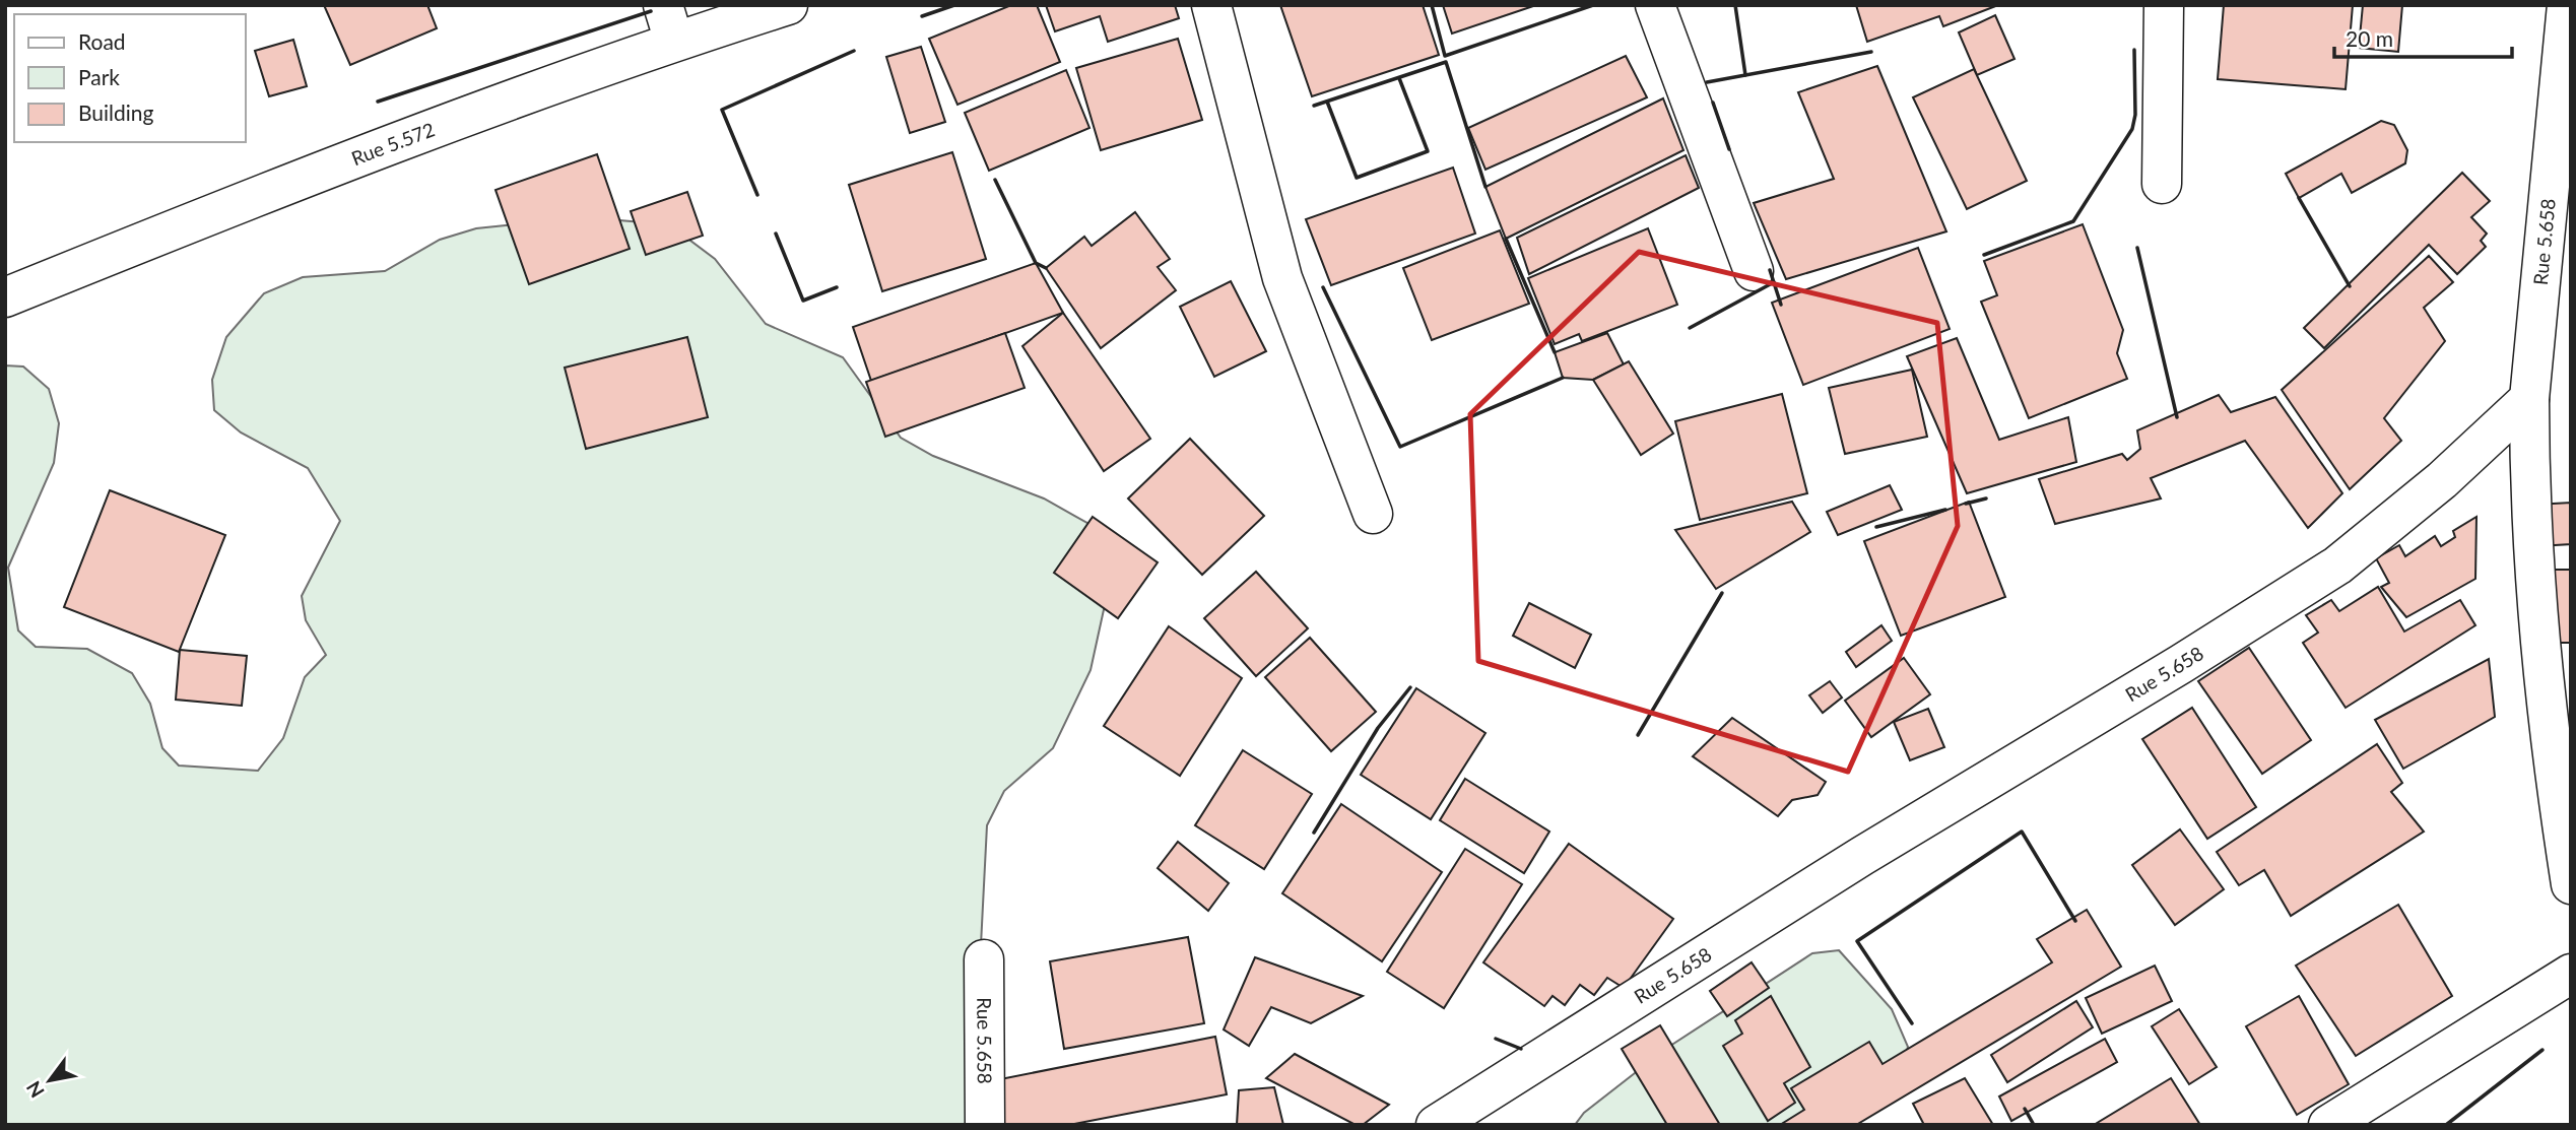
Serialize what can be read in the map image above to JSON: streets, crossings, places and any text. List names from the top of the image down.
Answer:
{
  "streets": {
    "street": ["Rue 5.572", "Rue 5.658"]
  },
  "legend": ["Road", "Park", "Building"],
  "scale_bar": "20 m",
  "north": "bottom left"
}
